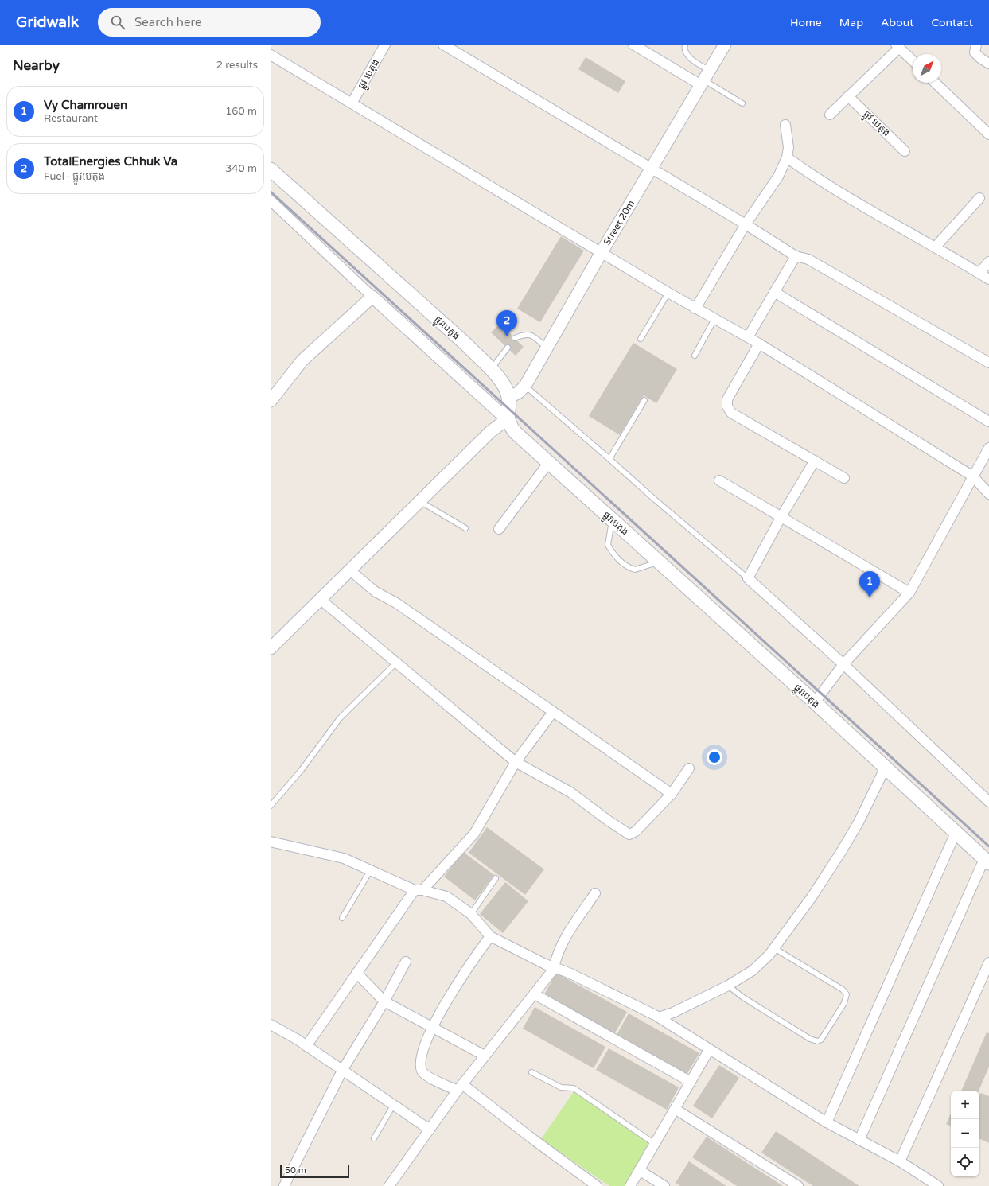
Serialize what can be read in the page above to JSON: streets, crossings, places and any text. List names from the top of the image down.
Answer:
{
  "streets": {
    "main road": ["ផ្លូវបេតុង"],
    "street": ["ផ្លូវ បេតុង", "Street 20m"]
  },
  "crossings": [
    ["Street 20m", "ផ្លូវបេតុង"]
  ],
  "scale_bar": "50 m",
  "north": "top right",
  "page": {
    "header": "Gridwalk",
    "search": "Search here",
    "nav": [
      "Home",
      "Map",
      "About",
      "Contact"
    ],
    "heading": ["Nearby", "2 results"],
    "list": [
      {
        "mark": "1",
        "name": "Vy Chamrouen",
        "note": "Restaurant",
        "value": "160 m"
      },
      {
        "mark": "2",
        "name": "TotalEnergies Chhuk Va",
        "note": "Fuel · ផ្លូវបេតុង",
        "value": "340 m"
      }
    ],
    "pins": ["2", "1"],
    "map_buttons": ["+", "−"],
    "scale": "50 m"
  }
}
